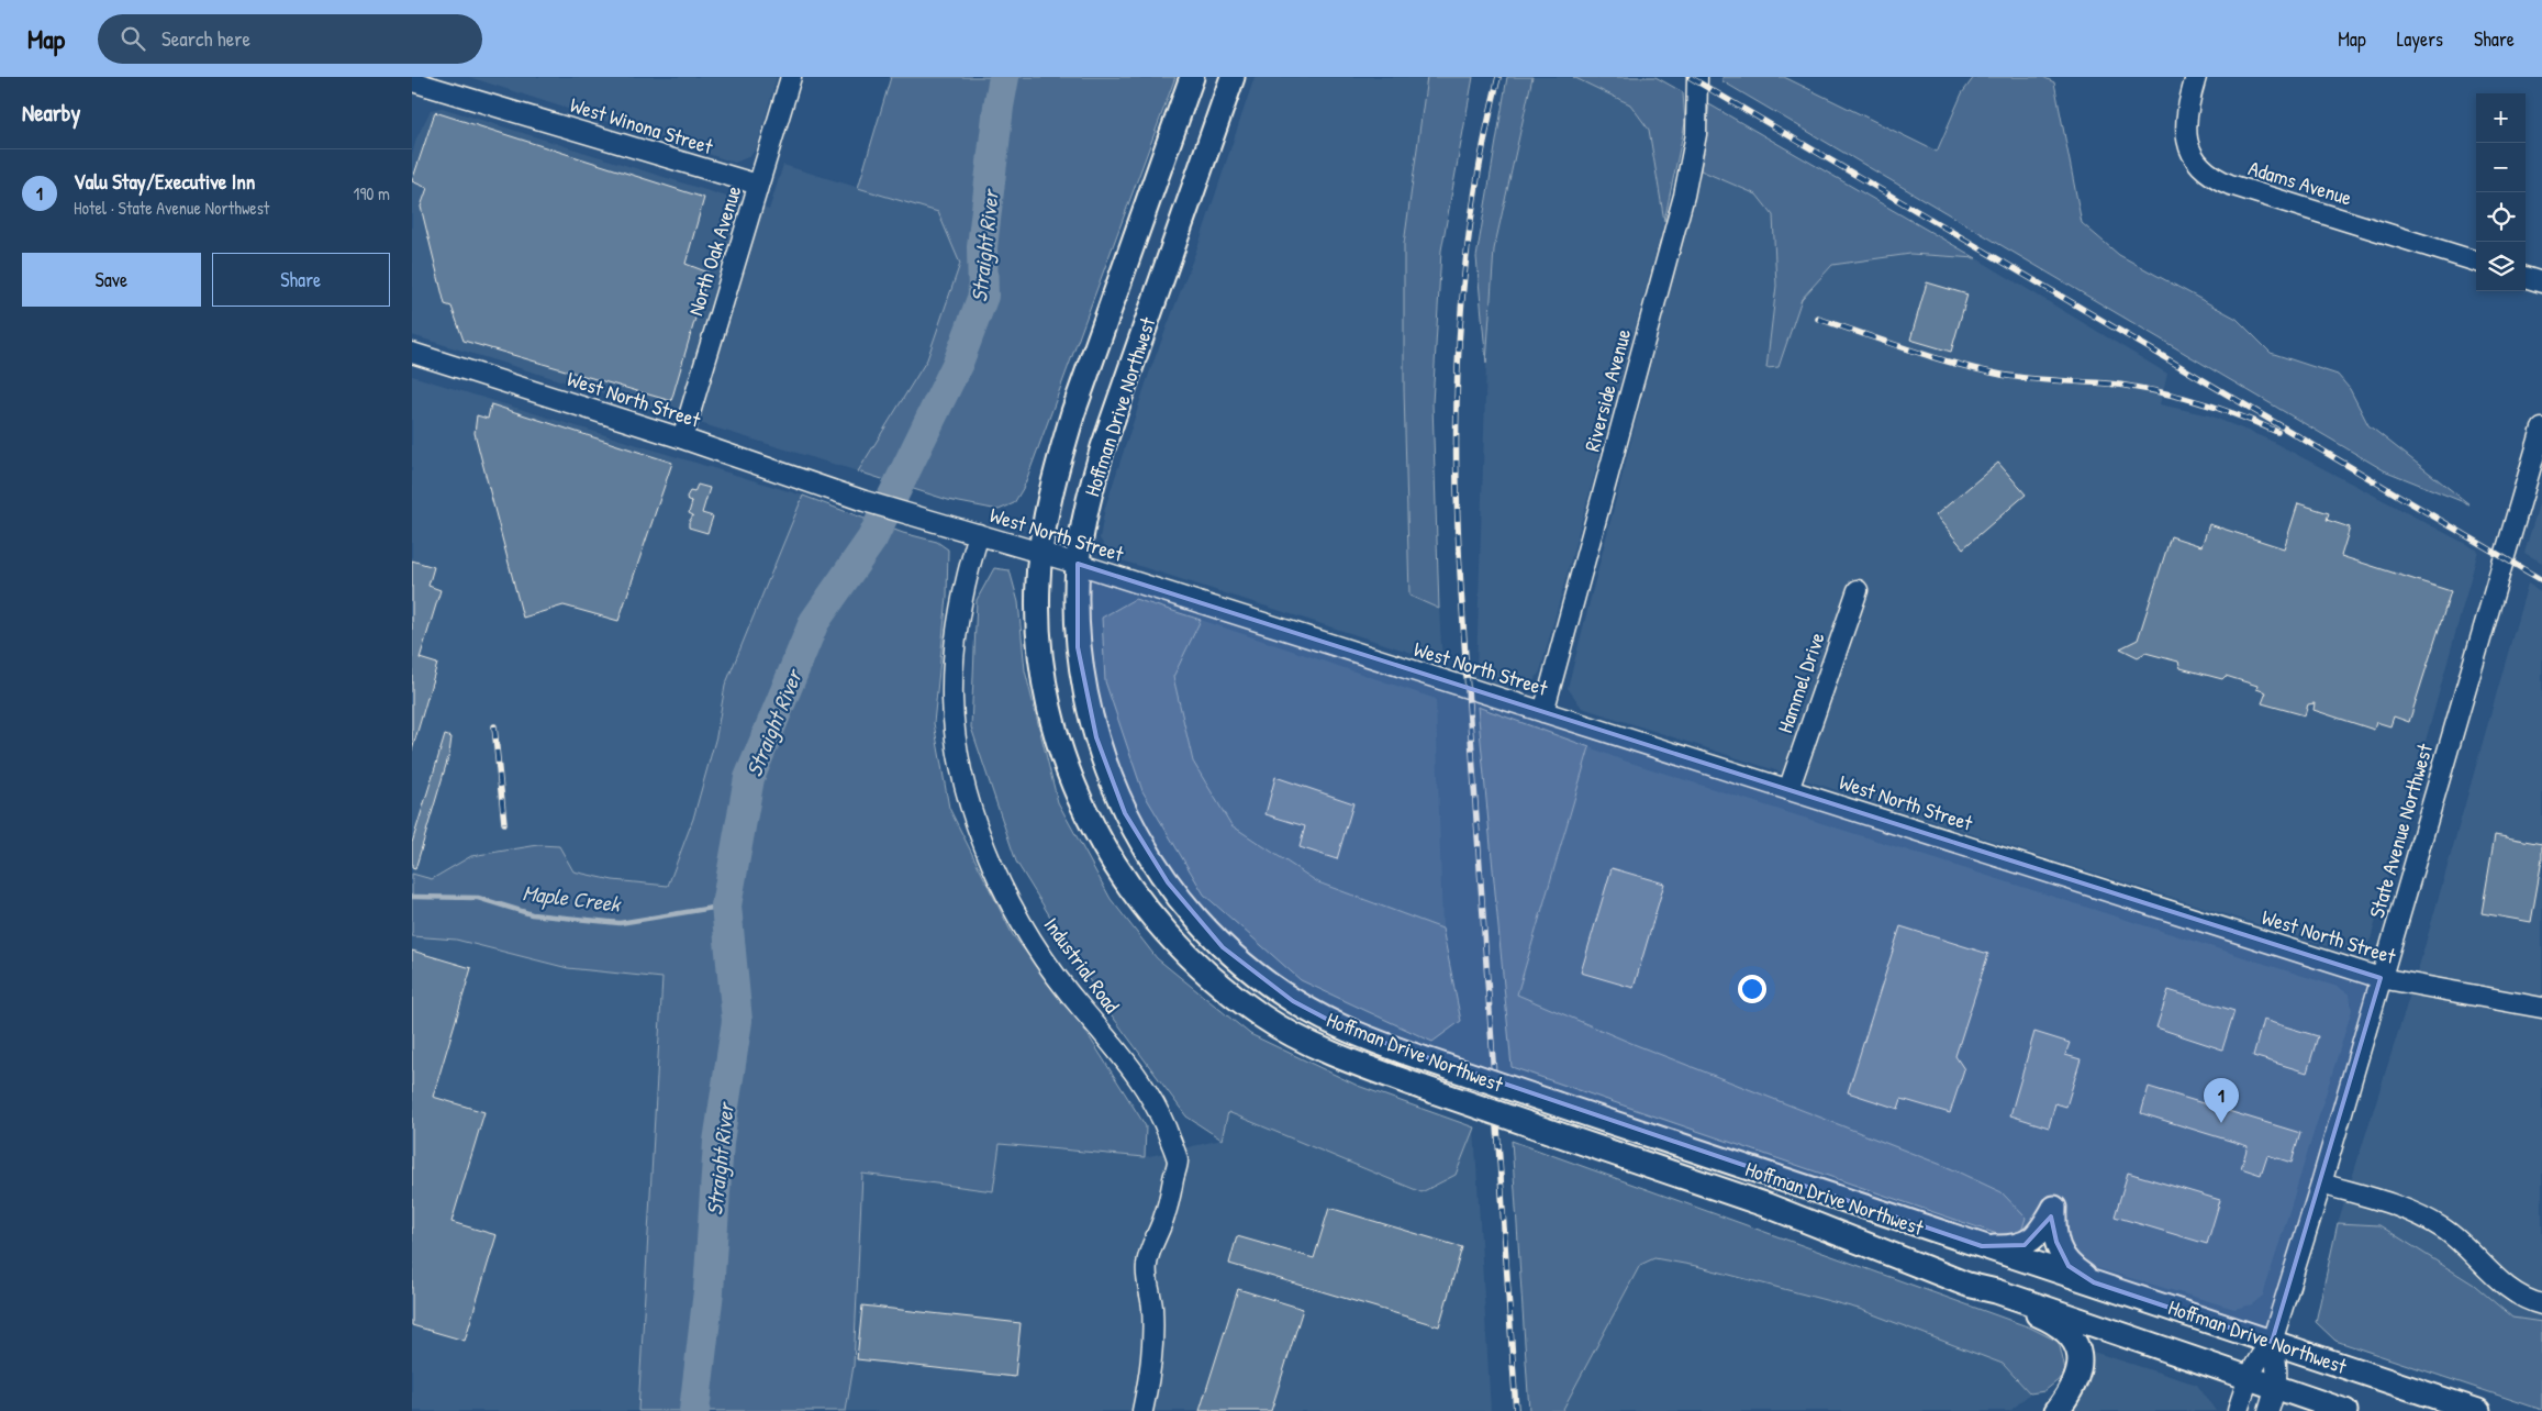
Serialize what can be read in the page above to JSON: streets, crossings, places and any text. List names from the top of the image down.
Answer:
{
  "streets": {
    "main road": ["Hoffman Drive Northwest"],
    "street": [
      "West Winona Street",
      "Adams Avenue",
      "North Oak Avenue",
      "Riverside Avenue",
      "West North Street",
      "Hammel Drive",
      "State Avenue Northwest",
      "Industrial Road"
    ]
  },
  "crossings": [
    ["West Winona Street", "North Oak Avenue"],
    ["North Oak Avenue", "West North Street"],
    ["Riverside Avenue", "West North Street"],
    ["West North Street", "Hoffman Drive Northwest"],
    ["West North Street", "Hammel Drive"],
    ["West North Street", "State Avenue Northwest"],
    ["West North Street", "Industrial Road"],
    ["Hoffman Drive Northwest", "State Avenue Northwest"]
  ],
  "water": ["Straight River", "Maple Creek"],
  "page": {
    "header": "Map",
    "search": "Search here",
    "nav": ["Map", "Layers", "Share"],
    "heading": "Nearby",
    "map_buttons": ["+", "−"],
    "list": [
      {
        "mark": "1",
        "name": "Valu Stay/Executive Inn",
        "note": "Hotel · State Avenue Northwest",
        "value": "190 m"
      }
    ],
    "buttons": ["Save", "Share"],
    "pins": "1"
  }
}
